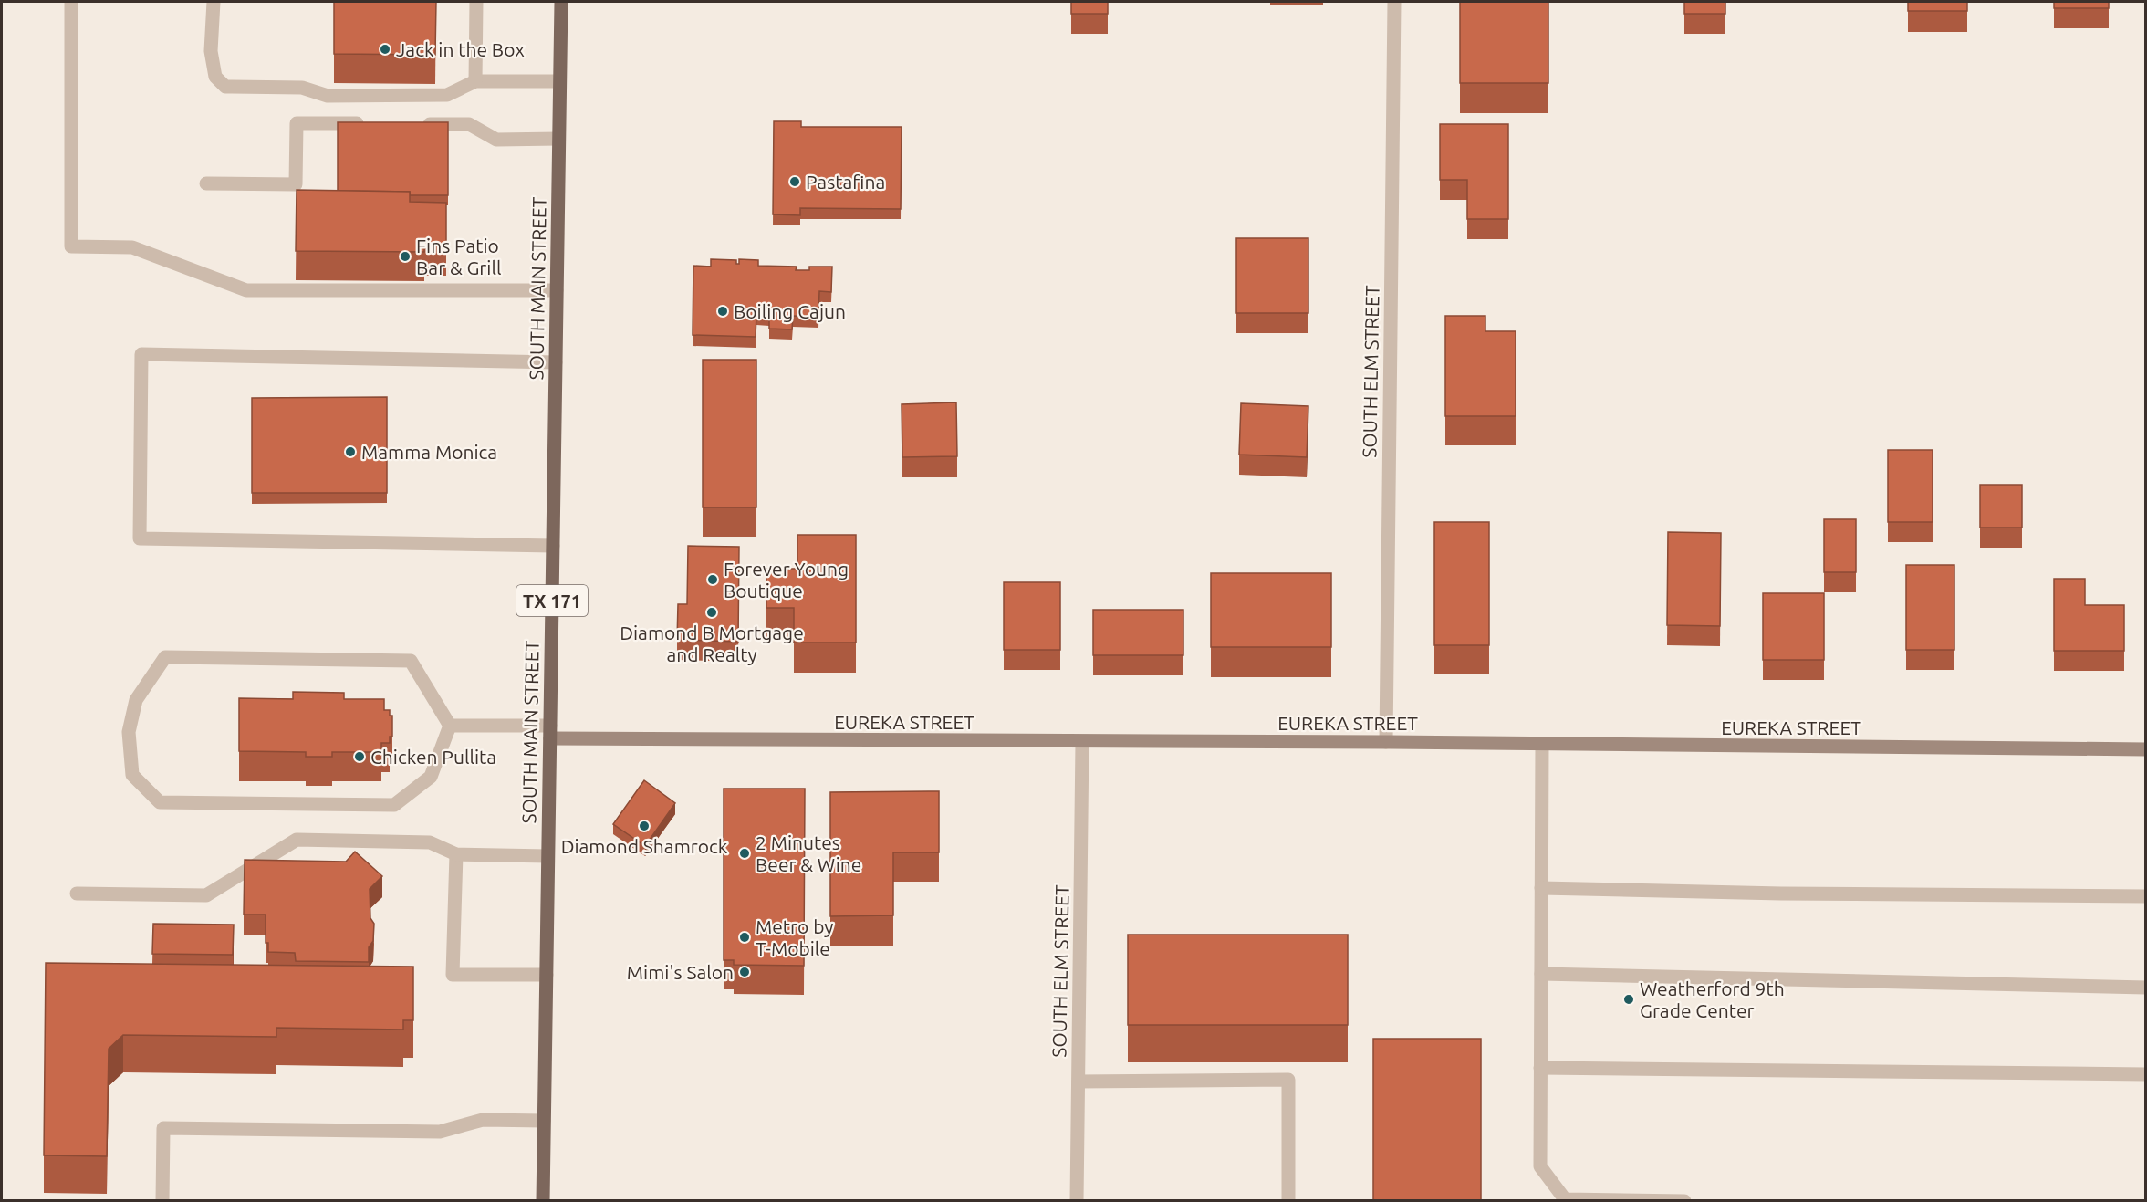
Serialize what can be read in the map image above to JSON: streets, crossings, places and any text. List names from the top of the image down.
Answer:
{
  "streets": {
    "main road": ["SOUTH MAIN STREET", "TX 171"],
    "street": ["SOUTH ELM STREET", "EUREKA STREET"]
  },
  "crossings": [
    ["SOUTH MAIN STREET", "EUREKA STREET"],
    ["SOUTH ELM STREET", "EUREKA STREET"]
  ],
  "places": [
    "Jack in the Box",
    "Pastafina",
    "Fins Patio Bar & Grill",
    "Boiling Cajun",
    "Mamma Monica",
    "Forever Young Boutique",
    "Diamond B Mortgage and Realty",
    "Chicken Pullita",
    "Diamond Shamrock",
    "2 Minutes Beer & Wine",
    "Metro by T-Mobile",
    "Mimi's Salon",
    "Weatherford 9th Grade Center"
  ]
}
